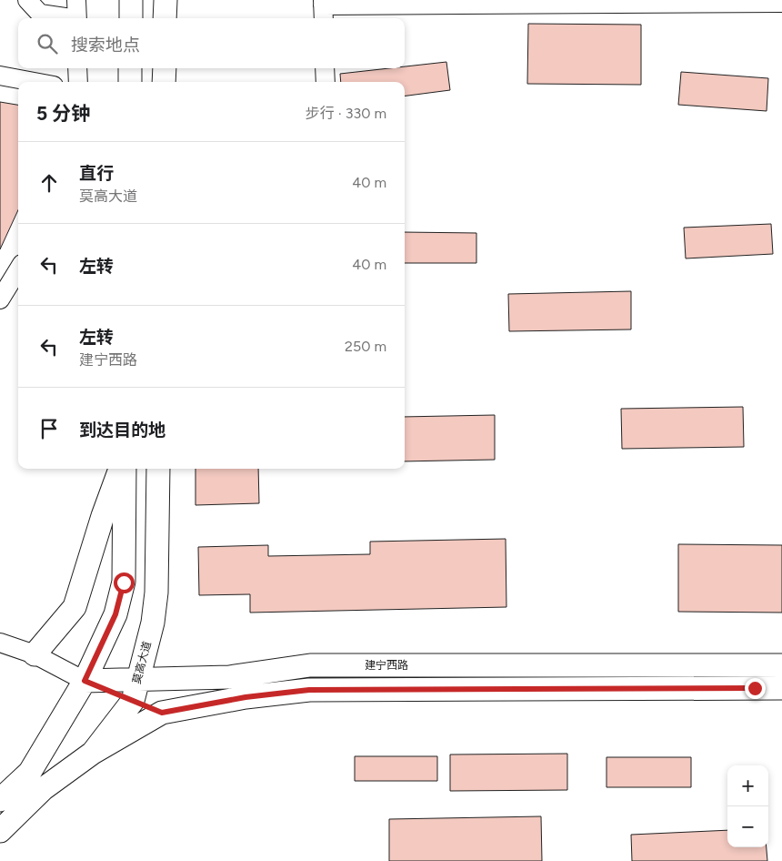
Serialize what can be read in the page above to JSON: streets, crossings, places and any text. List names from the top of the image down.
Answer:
{
  "streets": {
    "main road": ["莫高大道", "建宁西路"]
  },
  "crossings": [
    ["莫高大道", "建宁西路"]
  ],
  "page": {
    "search": "搜索地点",
    "heading": ["5 分钟", "步行 · 330 m"],
    "list": [
      ["直行", "莫高大道", "40 m"],
      ["左转", "40 m"],
      ["左转", "建宁西路", "250 m"],
      "到达目的地"
    ],
    "map_buttons": ["+", "−"]
  }
}
